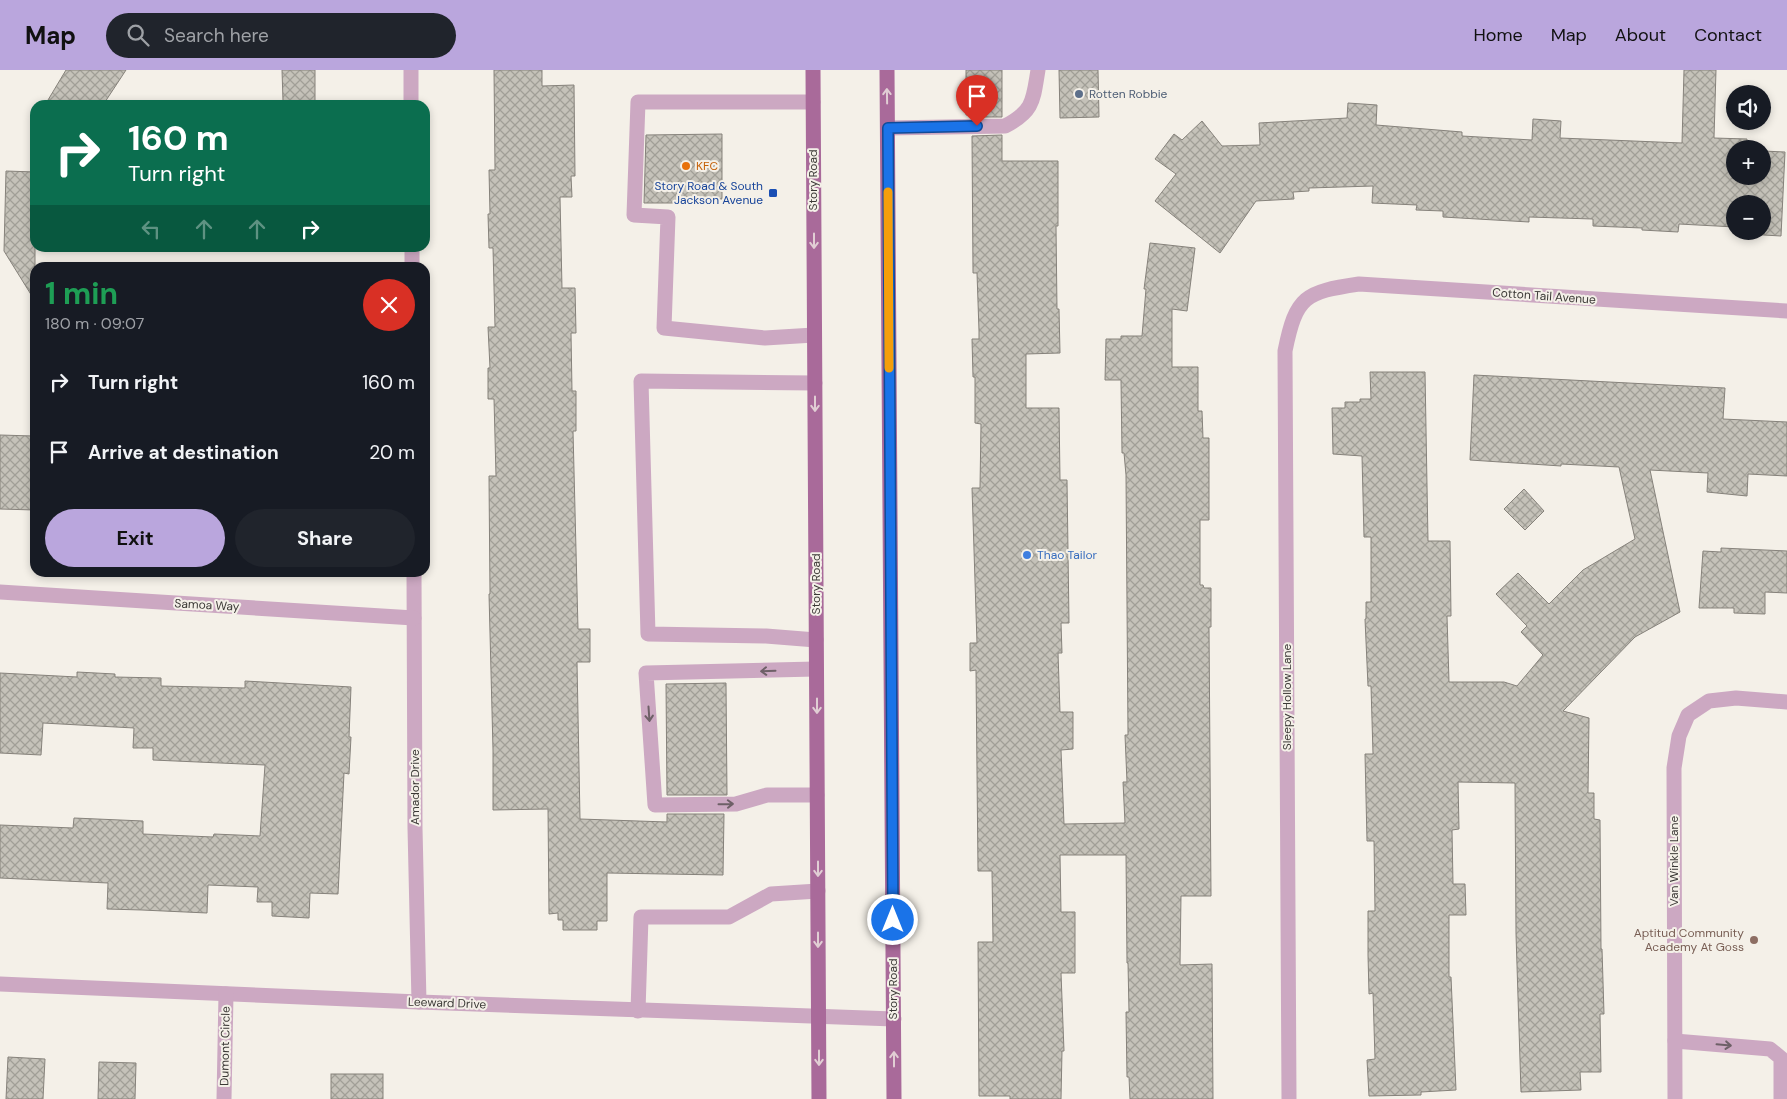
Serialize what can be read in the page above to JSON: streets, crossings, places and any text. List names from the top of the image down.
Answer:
{
  "streets": {
    "main road": ["Story Road"],
    "street": [
      "Cotton Tail Avenue",
      "Samoa Way",
      "Sleepy Hollow Lane",
      "Amador Drive",
      "Van Winkle Lane",
      "Leeward Drive",
      "Dumont Circle"
    ]
  },
  "crossings": [
    ["Story Road", "Leeward Drive"],
    ["Cotton Tail Avenue", "Sleepy Hollow Lane"],
    ["Samoa Way", "Amador Drive"],
    ["Amador Drive", "Leeward Drive"],
    ["Leeward Drive", "Dumont Circle"]
  ],
  "places": {
    "other": [
      "Rotten Robbie",
      "KFC",
      "Thao Tailor",
      "Aptitud Community Academy At Goss"
    ],
    "transit": ["Story Road & South Jackson Avenue"]
  },
  "page": {
    "header": "Map",
    "search": "Search here",
    "nav": [
      "Home",
      "Map",
      "About",
      "Contact"
    ],
    "map_buttons": ["+", "−"],
    "turn": ["160 m", "Turn right"],
    "heading": ["1 min", "180 m · 09:07"],
    "list": [
      {
        "name": "Turn right",
        "value": "160 m"
      },
      {
        "name": "Arrive at destination",
        "value": "20 m"
      }
    ],
    "buttons": ["Exit", "Share"]
  }
}
